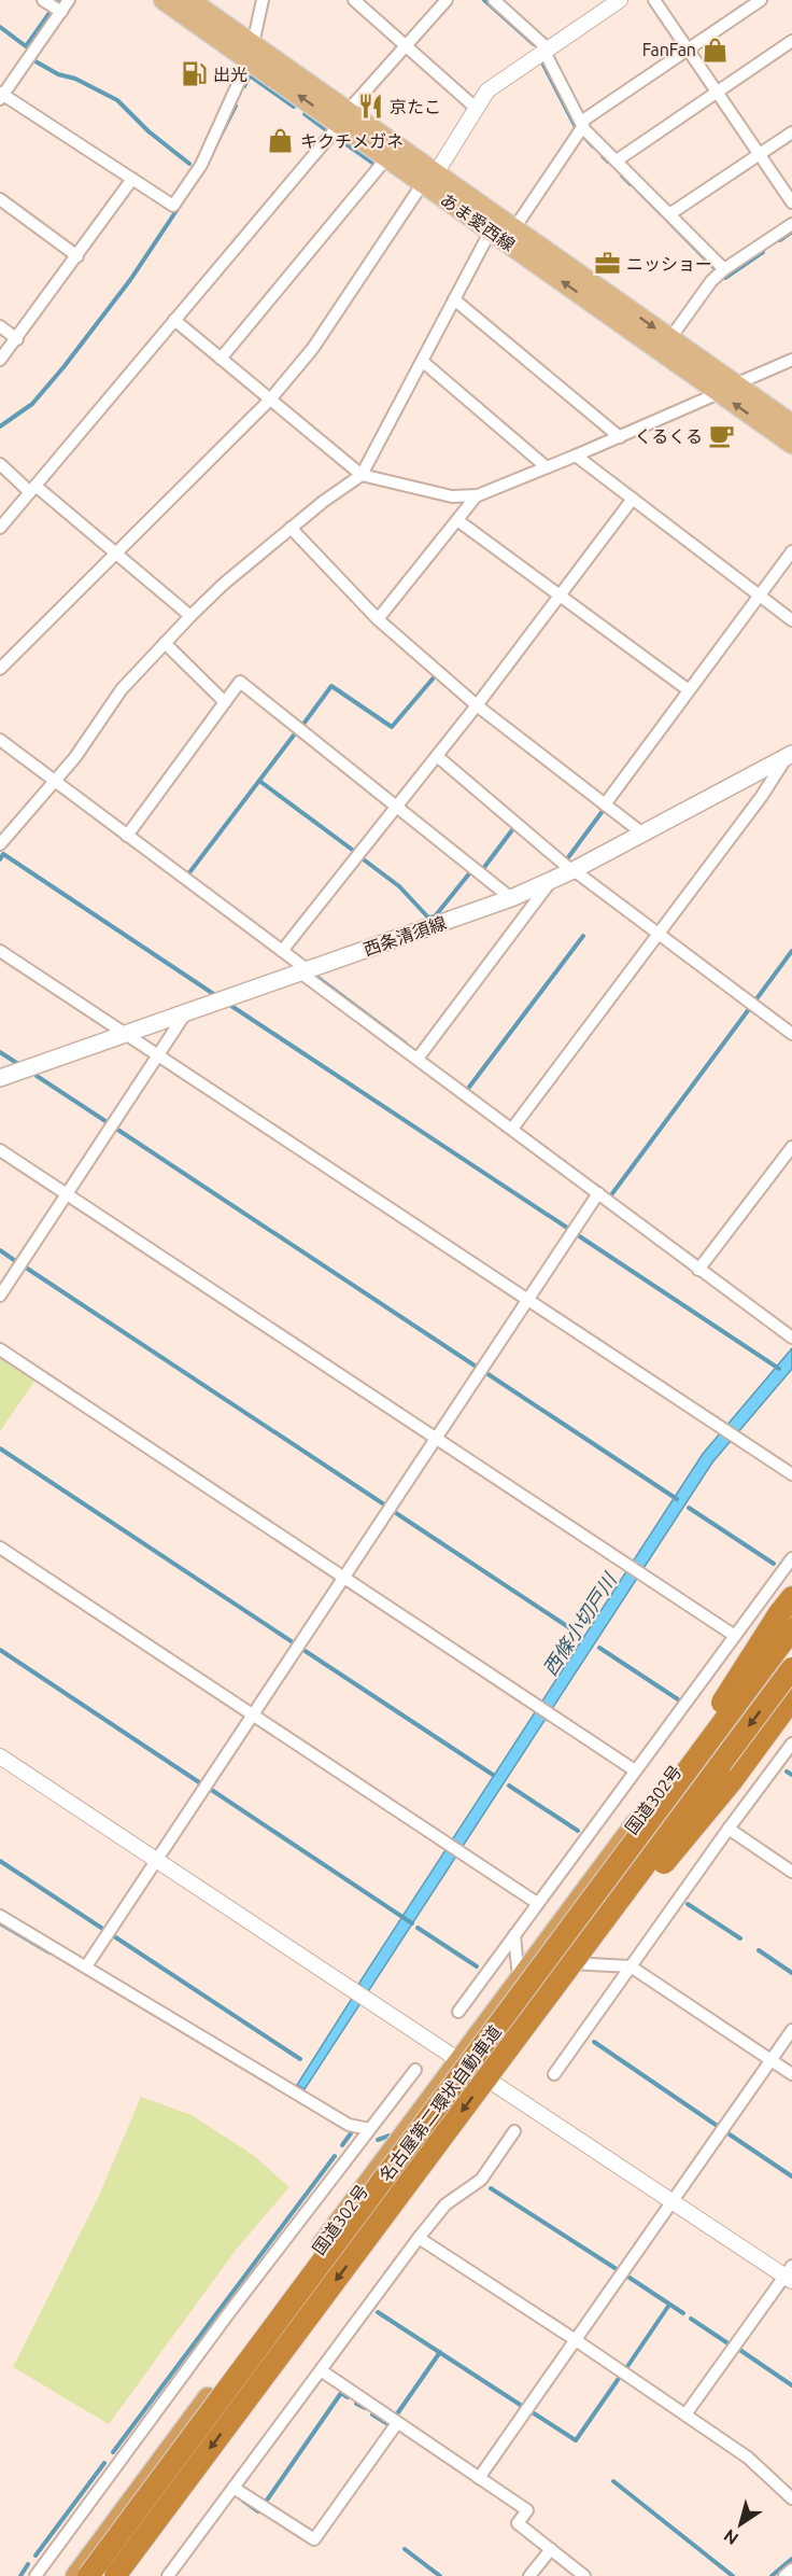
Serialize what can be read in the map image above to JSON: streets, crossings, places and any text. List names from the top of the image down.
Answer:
{
  "streets": {
    "highway": ["国道302号", "名古屋第二環状自動車道"],
    "main road": ["あま愛西線", "西条清須線"]
  },
  "water": ["西條小切戸川"],
  "places": {
    "shop": ["FanFan", "キクチメガネ"],
    "fuel station": ["出光"],
    "restaurant": ["京たこ"],
    "office": ["ニッショー"],
    "cafe": ["くるくる"]
  },
  "north": "bottom left"
}
